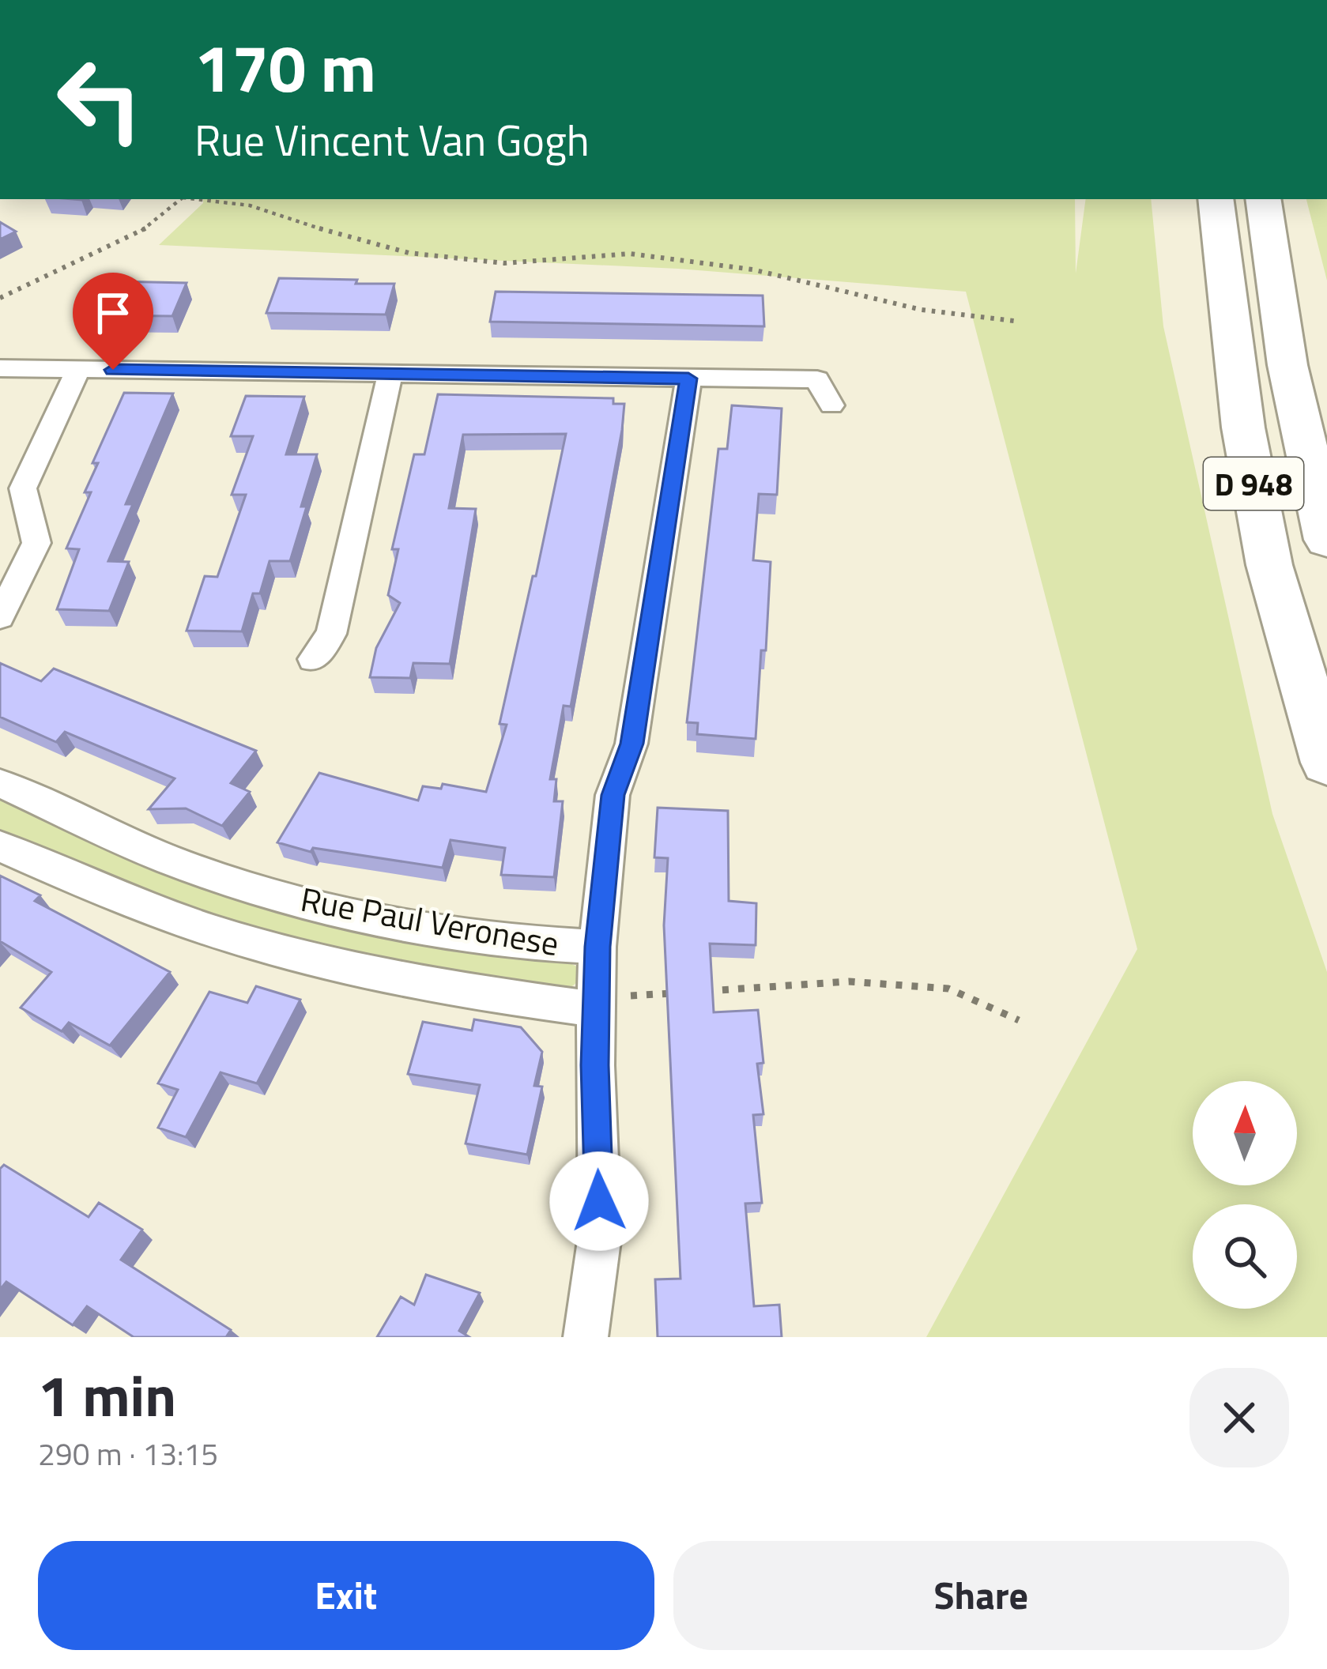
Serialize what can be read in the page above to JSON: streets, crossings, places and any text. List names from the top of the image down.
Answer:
{
  "streets": {
    "highway": ["D 948"],
    "street": ["Rue Paul Veronese"]
  },
  "north": "top",
  "page": {
    "turn": ["170 m", "Rue Vincent Van Gogh"],
    "heading": ["1 min", "290 m · 13:15"],
    "buttons": ["Exit", "Share"]
  }
}
